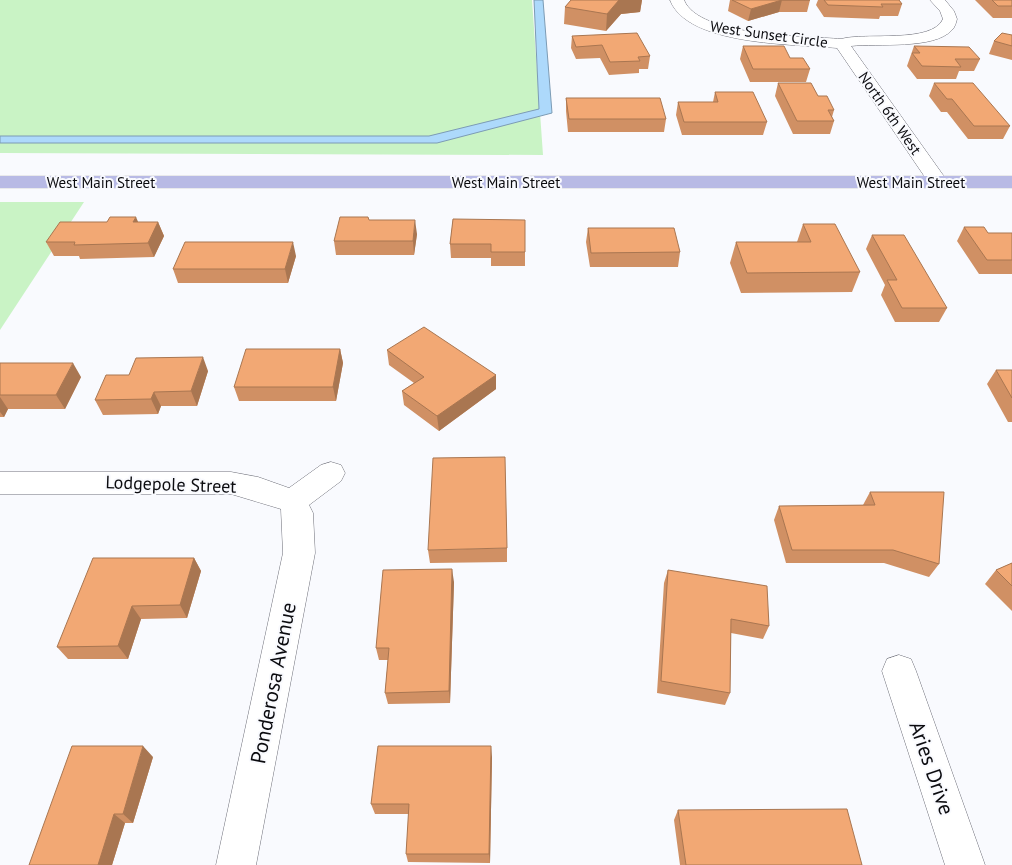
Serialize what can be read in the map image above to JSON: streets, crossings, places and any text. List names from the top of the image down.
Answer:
{
  "streets": {
    "main road": ["West Main Street"],
    "street": [
      "West Sunset Circle",
      "North 6th West",
      "Lodgepole Street",
      "Ponderosa Avenue",
      "Aries Drive"
    ]
  },
  "crossings": [
    ["West Sunset Circle", "North 6th West"],
    ["North 6th West", "West Main Street"],
    ["Lodgepole Street", "Ponderosa Avenue"]
  ]
}
